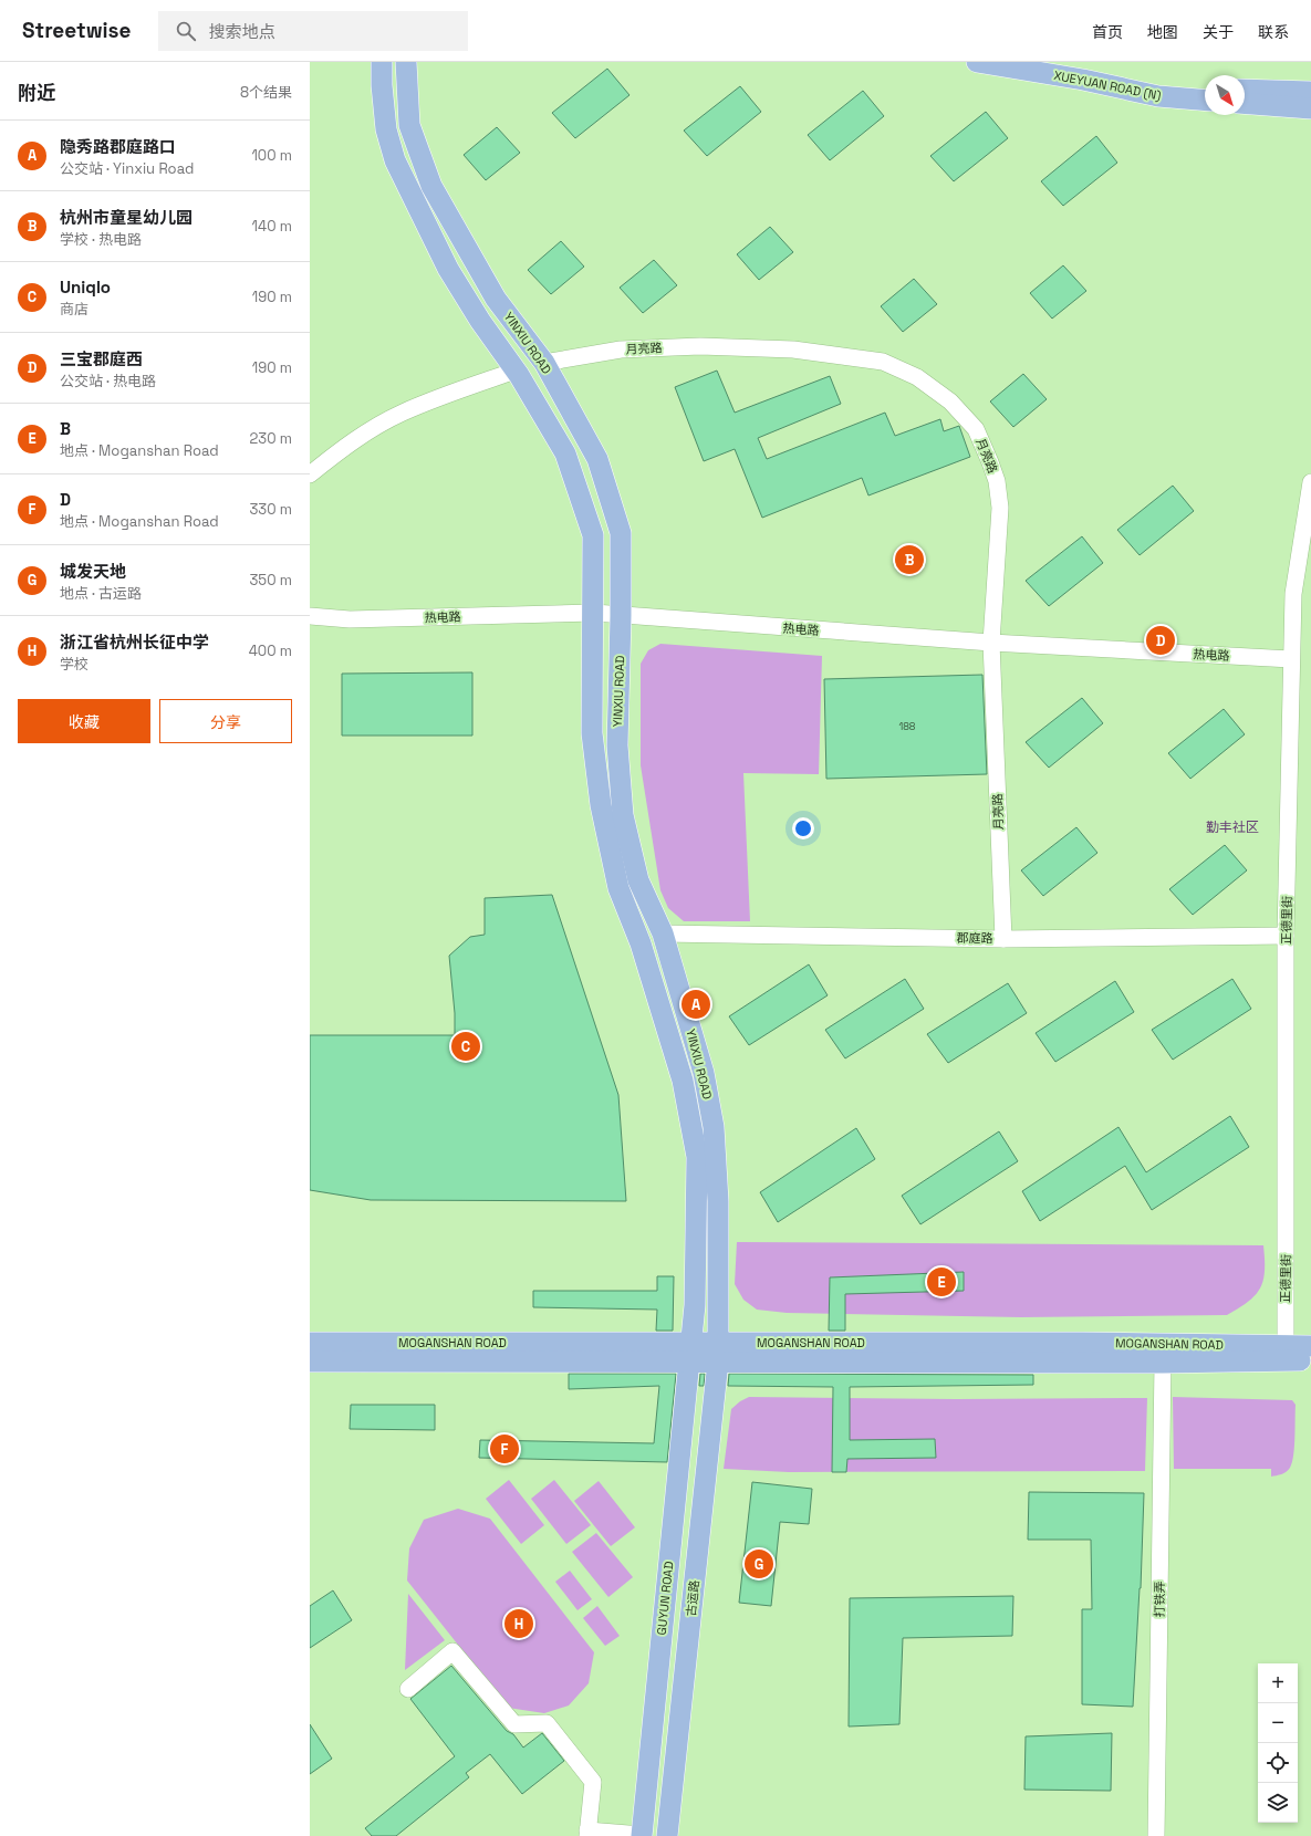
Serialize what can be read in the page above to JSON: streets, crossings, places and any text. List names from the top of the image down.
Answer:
{
  "streets": {
    "main road": [
      "XUEYUAN ROAD (N)",
      "YINXIU ROAD",
      "MOGANSHAN ROAD",
      "GUYUN ROAD",
      "古运路"
    ],
    "street": [
      "月亮路",
      "热电路",
      "正德里街",
      "郡庭路",
      "打铁弄"
    ]
  },
  "crossings": [
    ["YINXIU ROAD", "月亮路"],
    ["YINXIU ROAD", "热电路"],
    ["YINXIU ROAD", "郡庭路"],
    ["YINXIU ROAD", "MOGANSHAN ROAD"],
    ["YINXIU ROAD", "GUYUN ROAD"],
    ["YINXIU ROAD", "古运路"],
    ["月亮路", "热电路"],
    ["月亮路", "郡庭路"],
    ["热电路", "正德里街"],
    ["正德里街", "郡庭路"],
    ["正德里街", "MOGANSHAN ROAD"],
    ["MOGANSHAN ROAD", "GUYUN ROAD"],
    ["MOGANSHAN ROAD", "古运路"],
    ["MOGANSHAN ROAD", "打铁弄"]
  ],
  "districts": ["勤丰社区"],
  "house_numbers": ["188"],
  "north": "bottom right",
  "page": {
    "header": "Streetwise",
    "search": "搜索地点",
    "nav": [
      "首页",
      "地图",
      "关于",
      "联系"
    ],
    "heading": ["附近", "8个结果"],
    "list": [
      {
        "mark": "A",
        "name": "隐秀路郡庭路口",
        "note": "公交站 · Yinxiu Road",
        "value": "100 m"
      },
      {
        "mark": "B",
        "name": "杭州市童星幼儿园",
        "note": "学校 · 热电路",
        "value": "140 m"
      },
      {
        "mark": "C",
        "name": "Uniqlo",
        "note": "商店",
        "value": "190 m"
      },
      {
        "mark": "D",
        "name": "三宝郡庭西",
        "note": "公交站 · 热电路",
        "value": "190 m"
      },
      {
        "mark": "E",
        "name": "B",
        "note": "地点 · Moganshan Road",
        "value": "230 m"
      },
      {
        "mark": "F",
        "name": "D",
        "note": "地点 · Moganshan Road",
        "value": "330 m"
      },
      {
        "mark": "G",
        "name": "城发天地",
        "note": "地点 · 古运路",
        "value": "350 m"
      },
      {
        "mark": "H",
        "name": "浙江省杭州长征中学",
        "note": "学校",
        "value": "400 m"
      }
    ],
    "pins": [
      "B",
      "D",
      "A",
      "C",
      "E",
      "F",
      "G",
      "H"
    ],
    "buttons": ["收藏", "分享"],
    "map_buttons": ["+", "−"]
  }
}
